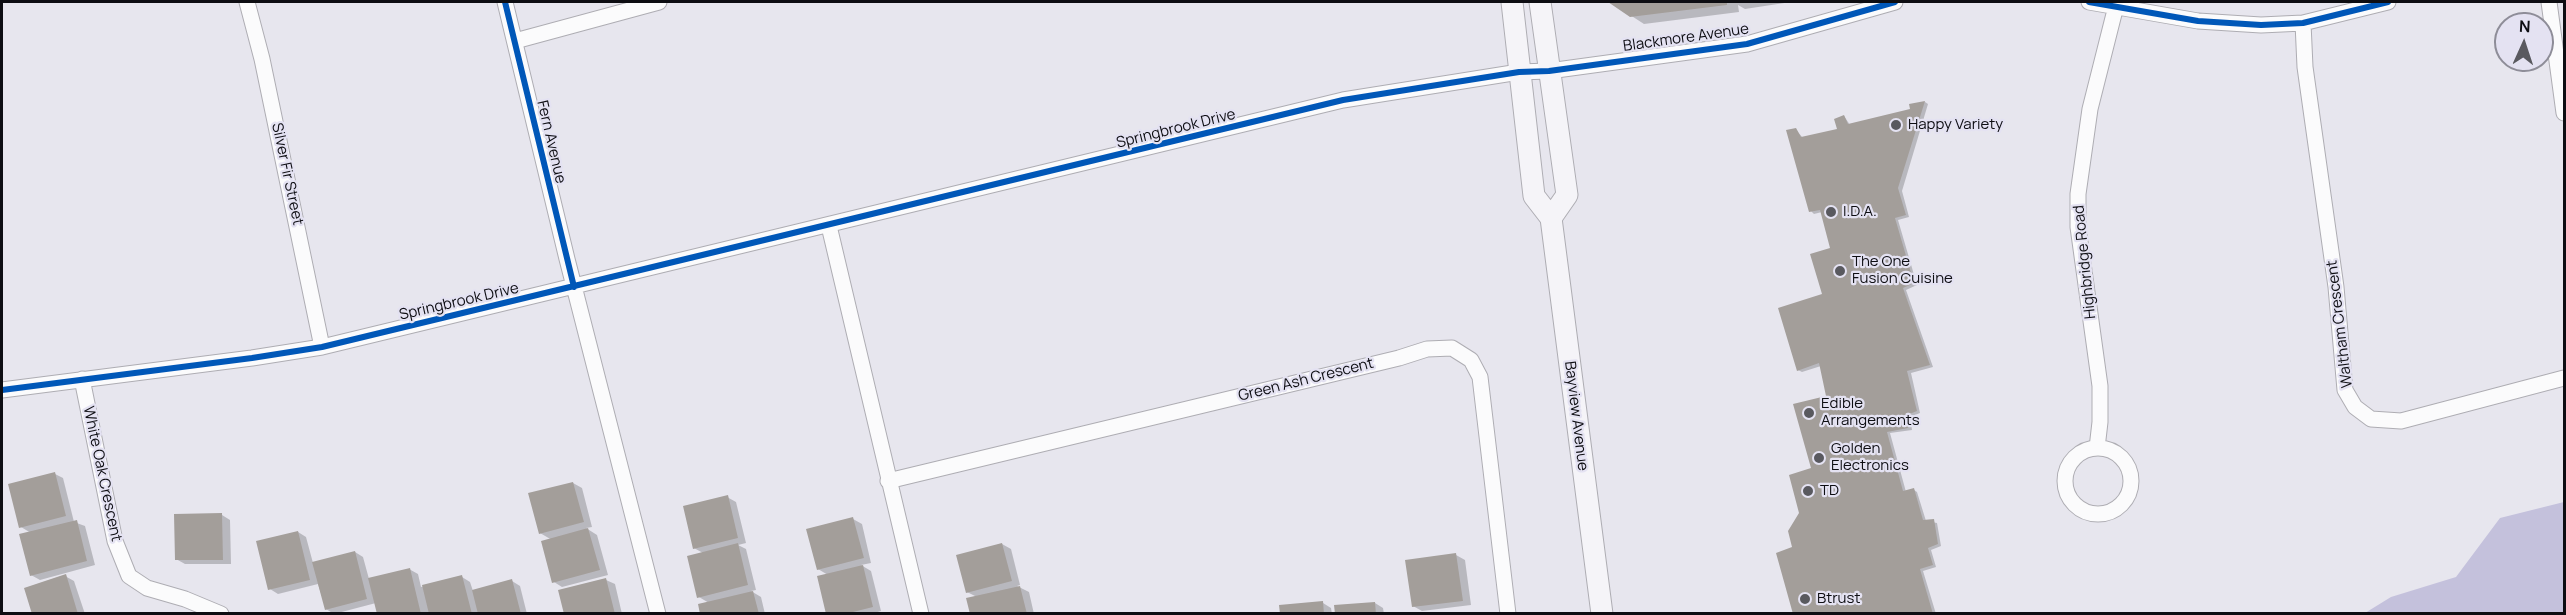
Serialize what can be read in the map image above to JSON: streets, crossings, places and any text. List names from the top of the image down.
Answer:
{
  "streets": {
    "main road": ["Bayview Avenue"],
    "street": [
      "Blackmore Avenue",
      "Springbrook Drive",
      "Fern Avenue",
      "Silver Fir Street",
      "Highbridge Road",
      "Waltham Crescent",
      "Green Ash Crescent",
      "White Oak Crescent"
    ]
  },
  "crossings": [
    ["Blackmore Avenue", "Springbrook Drive"],
    ["Springbrook Drive", "Fern Avenue"],
    ["Springbrook Drive", "Silver Fir Street"],
    ["Springbrook Drive", "Bayview Avenue"],
    ["Springbrook Drive", "White Oak Crescent"]
  ],
  "places": [
    "Happy Variety",
    "I.D.A.",
    "The One Fusion Cuisine",
    "Edible Arrangements",
    "Golden Electronics",
    "TD",
    "Btrust"
  ],
  "north": "top"
}
